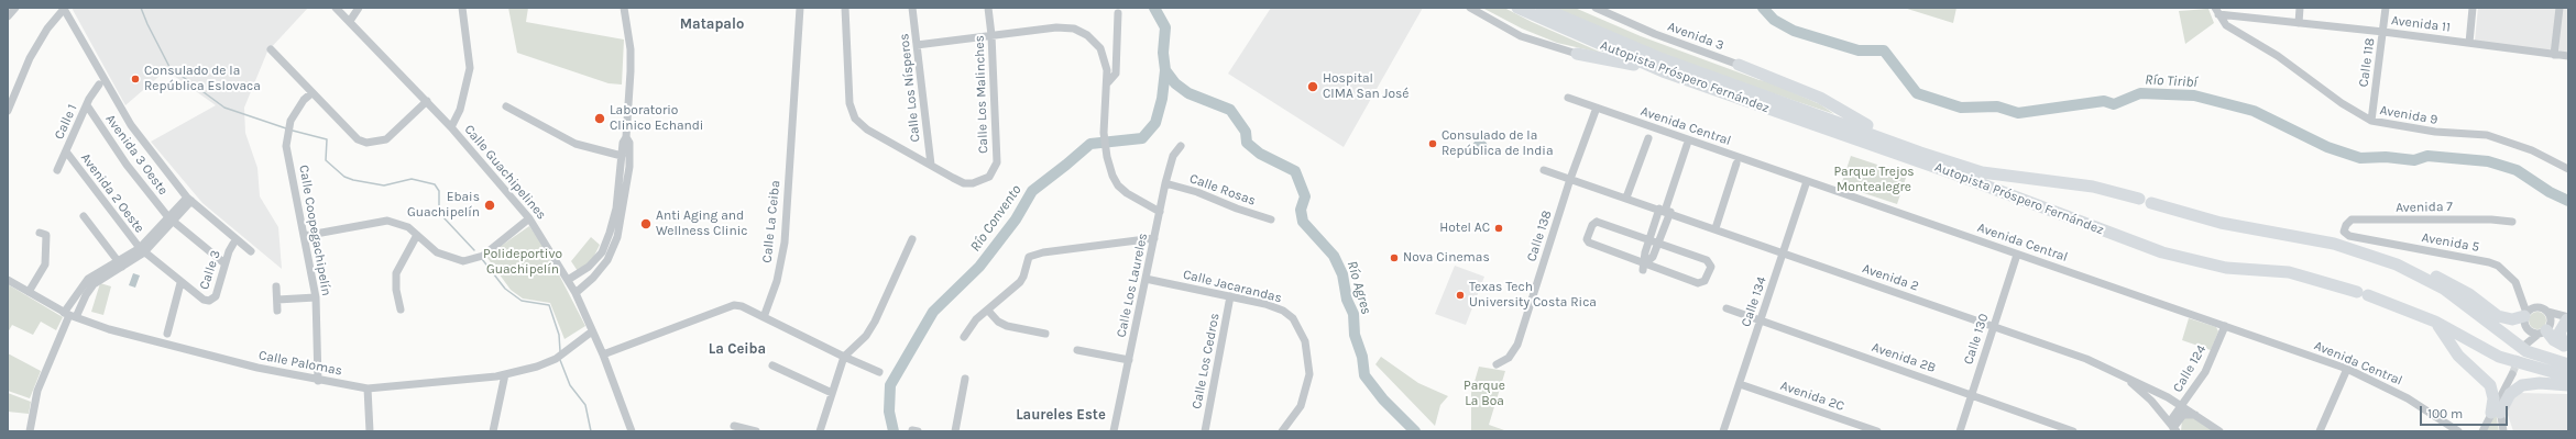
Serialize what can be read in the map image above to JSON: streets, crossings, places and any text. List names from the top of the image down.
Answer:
{
  "streets": {
    "highway": ["Autopista Próspero Fernández"],
    "street": [
      "Avenida 11",
      "Avenida 3",
      "Calle 118",
      "Calle Los Nísperos",
      "Calle Los Malinches",
      "Avenida 9",
      "Calle 1",
      "Avenida Central",
      "Avenida 3 Oeste",
      "Calle Guachipelines",
      "Calle Rosas",
      "Avenida 2 Oeste",
      "Avenida 7",
      "Calle La Ceiba",
      "Calle Coopegachipelín",
      "Calle 138",
      "Avenida 5",
      "Calle 3",
      "Avenida 2",
      "Calle Los Laureles",
      "Calle Jacarandas",
      "Calle 134",
      "Calle 130",
      "Avenida 2B",
      "Calle Los Cedros",
      "Calle Palomas",
      "Calle 124",
      "Avenida 2C"
    ]
  },
  "crossings": [
    ["Avenida 11", "Calle 118"],
    ["Avenida 11", "Avenida 9"],
    ["Calle 118", "Avenida 9"],
    ["Calle Los Nísperos", "Calle Los Malinches"],
    ["Calle 1", "Avenida 3 Oeste"],
    ["Calle 1", "Avenida 2 Oeste"],
    ["Avenida Central", "Calle 138"],
    ["Avenida Central", "Calle 134"],
    ["Avenida Central", "Calle 130"],
    ["Avenida Central", "Calle 124"],
    ["Avenida 3 Oeste", "Calle 3"],
    ["Calle Guachipelines", "Calle Palomas"],
    ["Calle Rosas", "Calle Los Laureles"],
    ["Avenida 2 Oeste", "Calle 3"],
    ["Avenida 7", "Avenida 5"],
    ["Calle Coopegachipelín", "Calle Palomas"],
    ["Calle 138", "Avenida 2"],
    ["Avenida 2", "Calle 134"],
    ["Avenida 2", "Calle 130"],
    ["Avenida 2", "Calle 124"],
    ["Calle Los Laureles", "Calle Jacarandas"],
    ["Calle Jacarandas", "Calle Los Cedros"],
    ["Calle 134", "Avenida 2B"],
    ["Calle 134", "Avenida 2C"],
    ["Calle 130", "Avenida 2B"]
  ],
  "districts": ["Matapalo", "La Ceiba", "Laureles Este"],
  "water": ["Río Tiribí", "Río Convento", "Río Agres"],
  "parks": ["Parque Trejos Montealegre", "Polideportivo Guachipelín", "Parque La Boa"],
  "places": [
    "Consulado de la República Eslovaca",
    "Hospital CIMA San José",
    "Laboratorio Clinico Echandi",
    "Consulado de la República de India",
    "Ebais Guachipelín",
    "Anti Aging and Wellness Clinic",
    "Hotel AC",
    "Nova Cinemas",
    "Texas Tech University Costa Rica"
  ],
  "scale_bar": "100 m"
}
